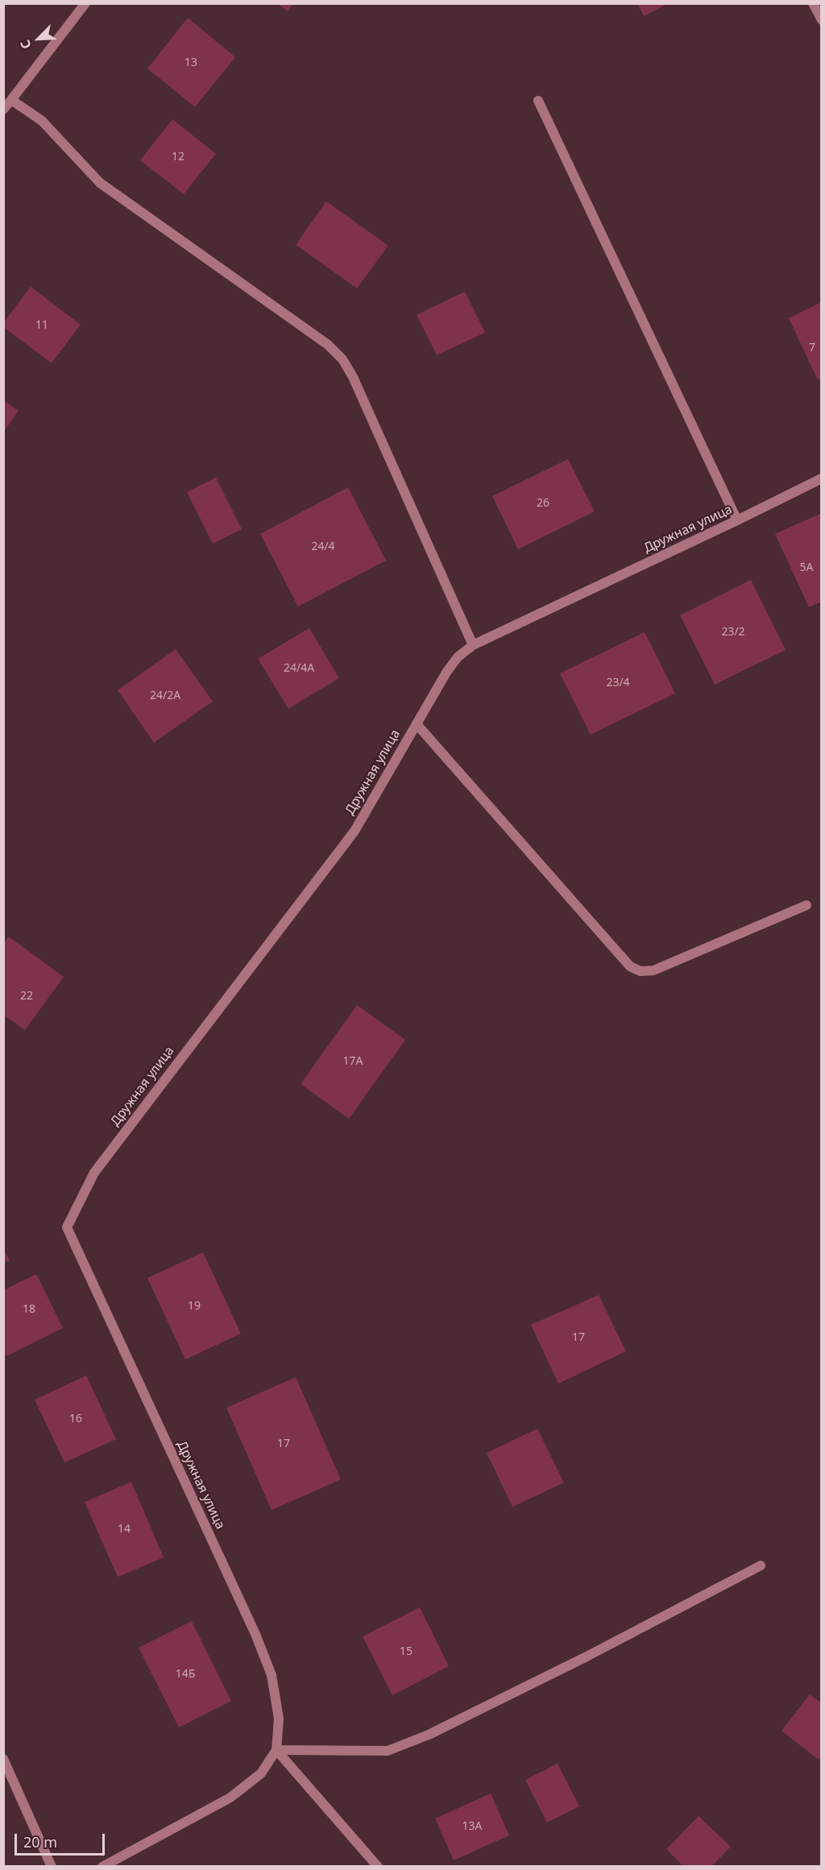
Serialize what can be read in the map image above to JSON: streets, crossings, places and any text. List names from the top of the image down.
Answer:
{
  "streets": {
    "street": ["Дружная улица"]
  },
  "house_numbers": [
    "13",
    "12",
    "11",
    "7",
    "26",
    "24/4",
    "5А",
    "23/2",
    "24/4А",
    "23/4",
    "24/2А",
    "22",
    "17А",
    "19",
    "18",
    "17",
    "16",
    "17",
    "14",
    "15",
    "14Б",
    "13А"
  ],
  "scale_bar": "20 m",
  "north": "bottom left"
}
